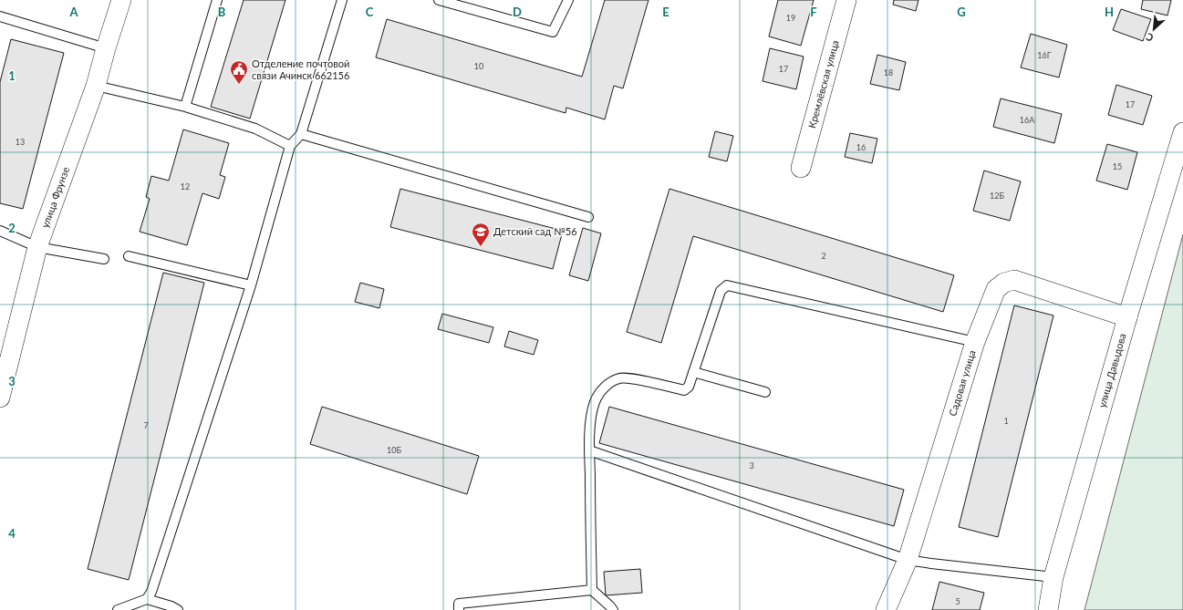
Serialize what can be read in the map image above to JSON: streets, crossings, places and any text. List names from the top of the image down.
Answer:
{
  "streets": {
    "street": [
      "Кремлёвская улица",
      "улица Фрунзе",
      "улица Давыдова",
      "Садовая улица"
    ]
  },
  "crossings": [
    ["улица Давыдова", "Садовая улица"]
  ],
  "places": {
    "public building": ["Отделение почтовой связи Ачинск 662156"],
    "school or university": ["Детский сад №56"]
  },
  "house_numbers": [
    "19",
    "16Г",
    "10",
    "17",
    "18",
    "17",
    "16А",
    "13",
    "16",
    "15",
    "12",
    "12Б",
    "2",
    "1",
    "7",
    "10Б",
    "3",
    "5"
  ],
  "north": "bottom left",
  "grid": {
    "columns": [
      "A",
      "B",
      "C",
      "D",
      "E",
      "F",
      "G",
      "H"
    ],
    "rows": [
      "1",
      "2",
      "3",
      "4"
    ]
  }
}
